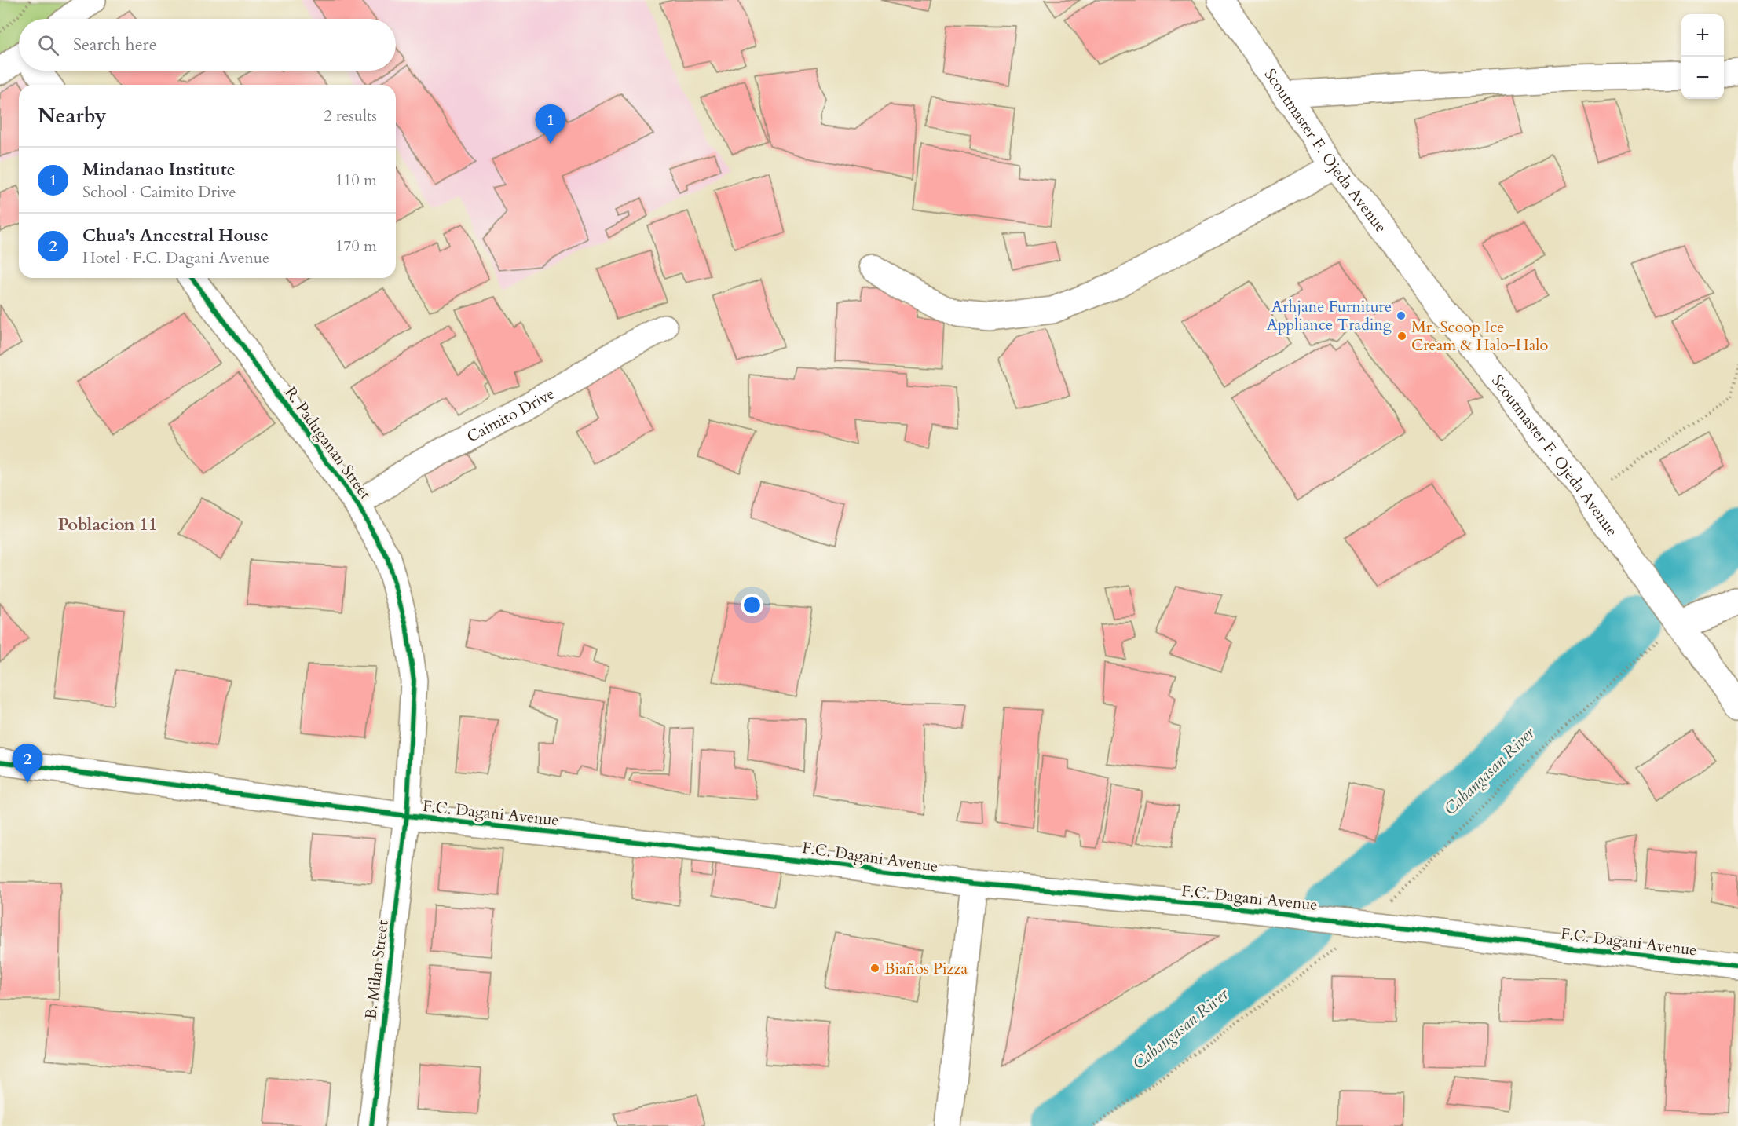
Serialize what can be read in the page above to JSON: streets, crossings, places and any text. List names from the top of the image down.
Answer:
{
  "streets": {
    "main road": [
      "Scoutmaster F. Ojeda Avenue",
      "Caimito Drive",
      "R. Paduganan Street",
      "F.C. Dagani Avenue",
      "B. Milan Street"
    ]
  },
  "crossings": [
    ["Caimito Drive", "R. Paduganan Street"],
    ["R. Paduganan Street", "F.C. Dagani Avenue"],
    ["R. Paduganan Street", "B. Milan Street"],
    ["F.C. Dagani Avenue", "B. Milan Street"]
  ],
  "districts": ["Poblacion 11"],
  "water": ["Cabangasan River"],
  "places": ["Arhjane Furniture Appliance Trading", "Mr. Scoop Ice Cream & Halo-Halo", "Biaños Pizza"],
  "page": {
    "map_buttons": ["+", "−"],
    "search": "Search here",
    "heading": ["Nearby", "2 results"],
    "pins": ["1", "2"],
    "list": [
      {
        "mark": "1",
        "name": "Mindanao Institute",
        "note": "School · Caimito Drive",
        "value": "110 m"
      },
      {
        "mark": "2",
        "name": "Chua's Ancestral House",
        "note": "Hotel · F.C. Dagani Avenue",
        "value": "170 m"
      }
    ]
  }
}
